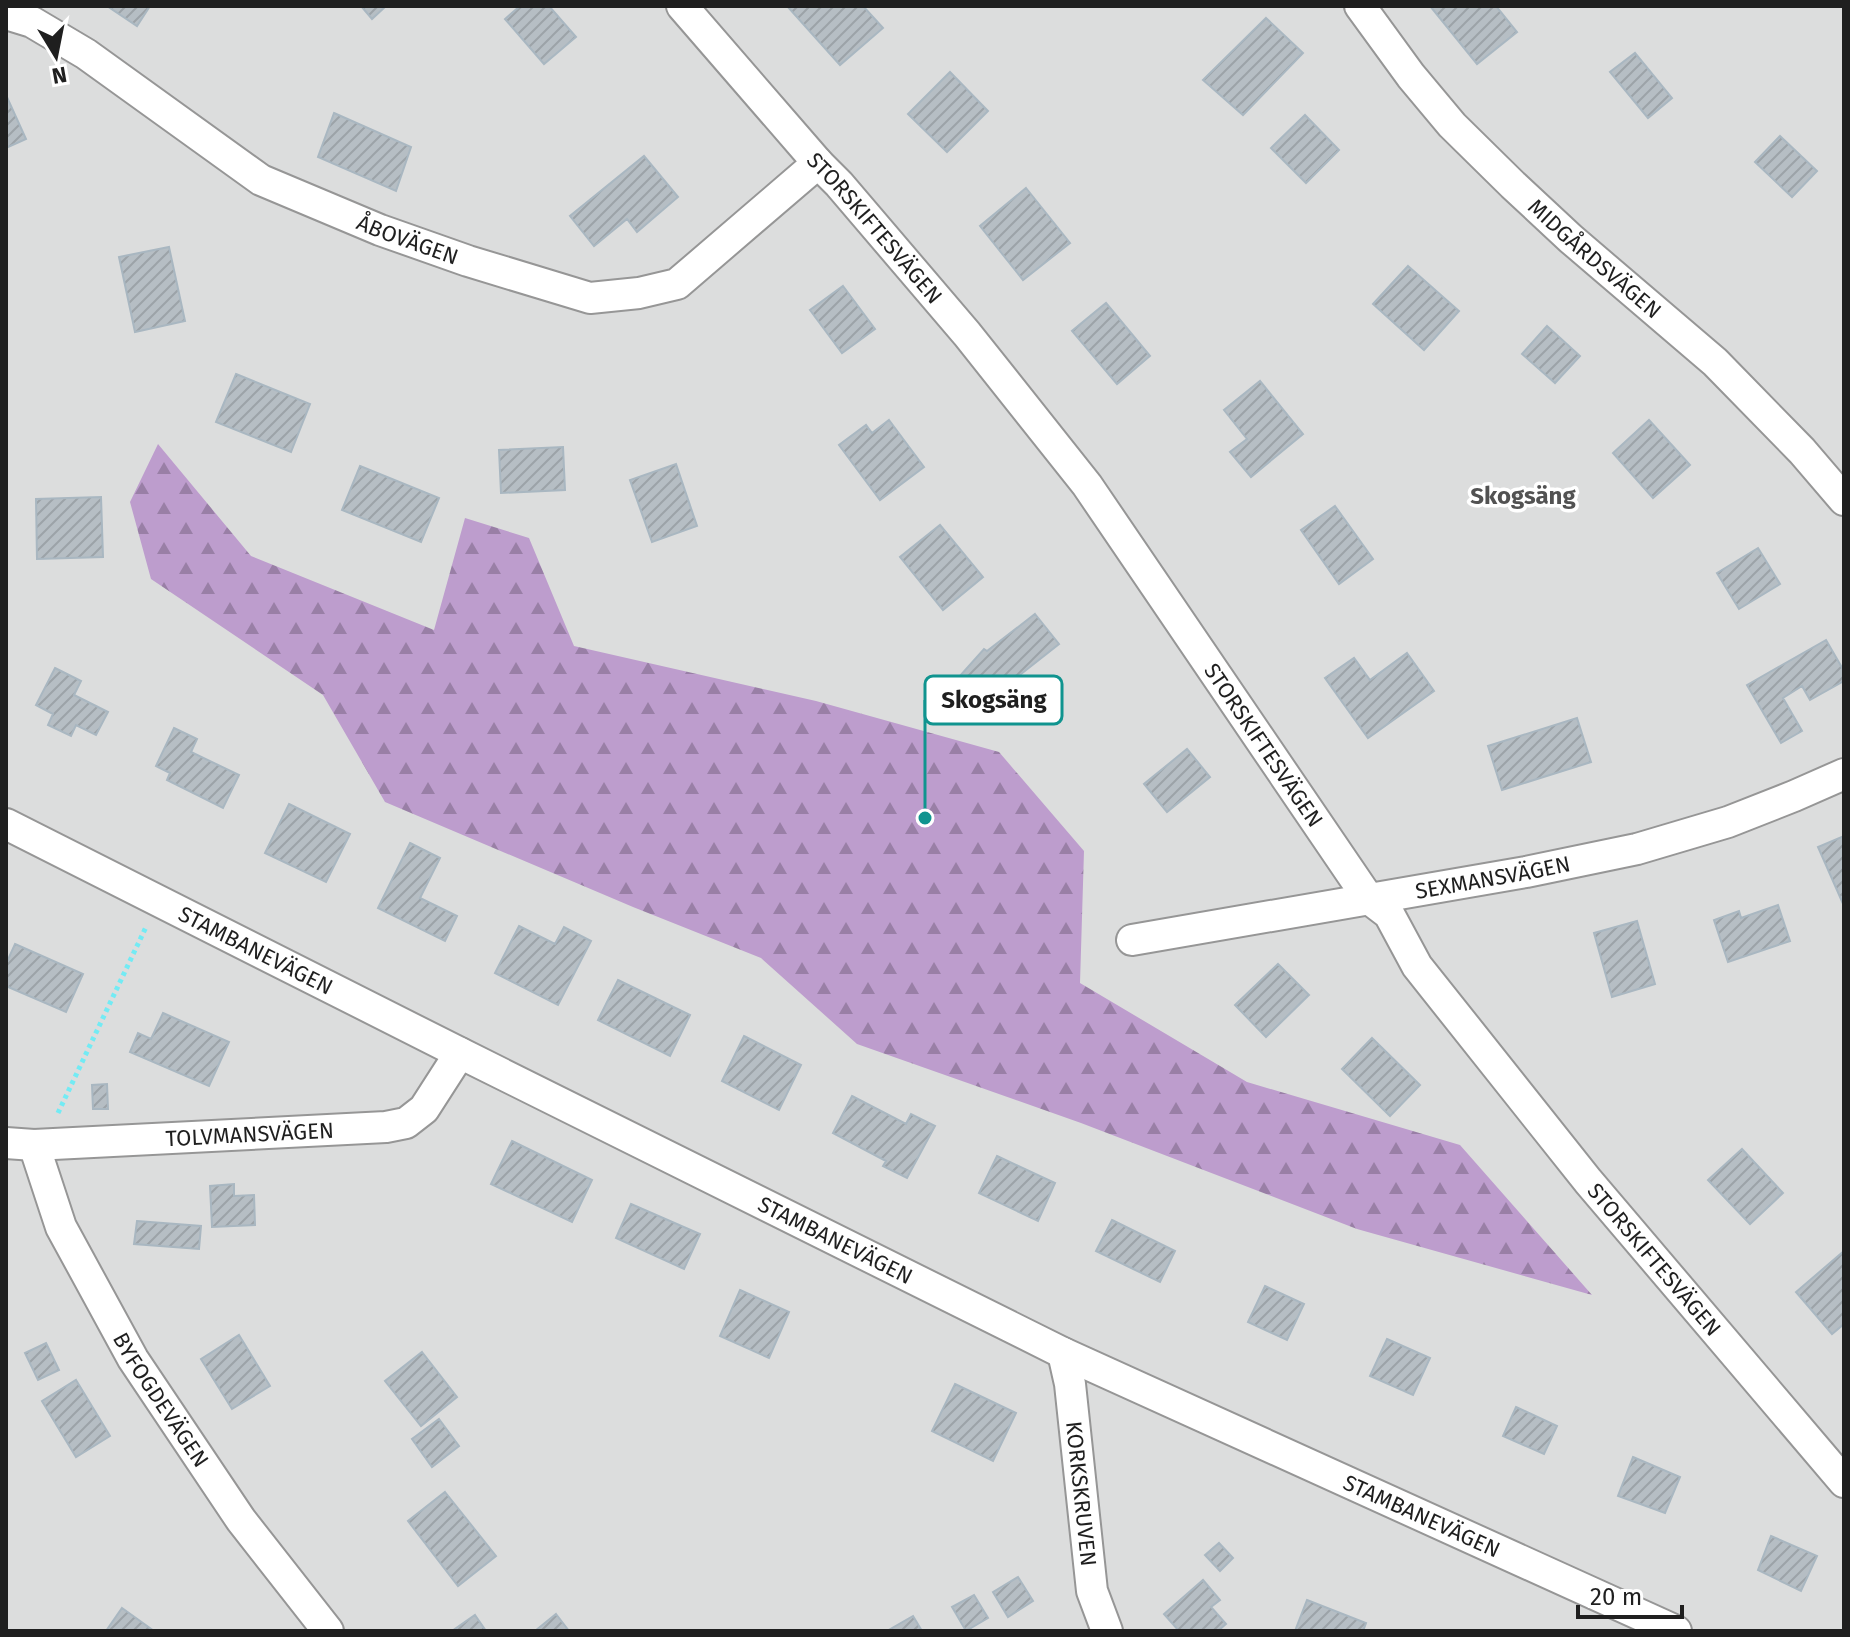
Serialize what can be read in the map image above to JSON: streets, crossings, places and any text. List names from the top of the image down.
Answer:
{
  "streets": {
    "street": [
      "STORSKIFTESVÄGEN",
      "ÅBOVÄGEN",
      "MIDGÅRDSVÄGEN",
      "SEXMANSVÄGEN",
      "STAMBANEVÄGEN",
      "TOLVMANSVÄGEN",
      "BYFOGDEVÄGEN",
      "KORKSKRUVEN"
    ]
  },
  "crossings": [
    ["STORSKIFTESVÄGEN", "ÅBOVÄGEN"],
    ["STORSKIFTESVÄGEN", "SEXMANSVÄGEN"],
    ["STAMBANEVÄGEN", "TOLVMANSVÄGEN"],
    ["STAMBANEVÄGEN", "KORKSKRUVEN"],
    ["TOLVMANSVÄGEN", "BYFOGDEVÄGEN"]
  ],
  "districts": ["Skogsäng"],
  "places": ["Skogsäng"],
  "scale_bar": "20 m",
  "north": "bottom"
}
